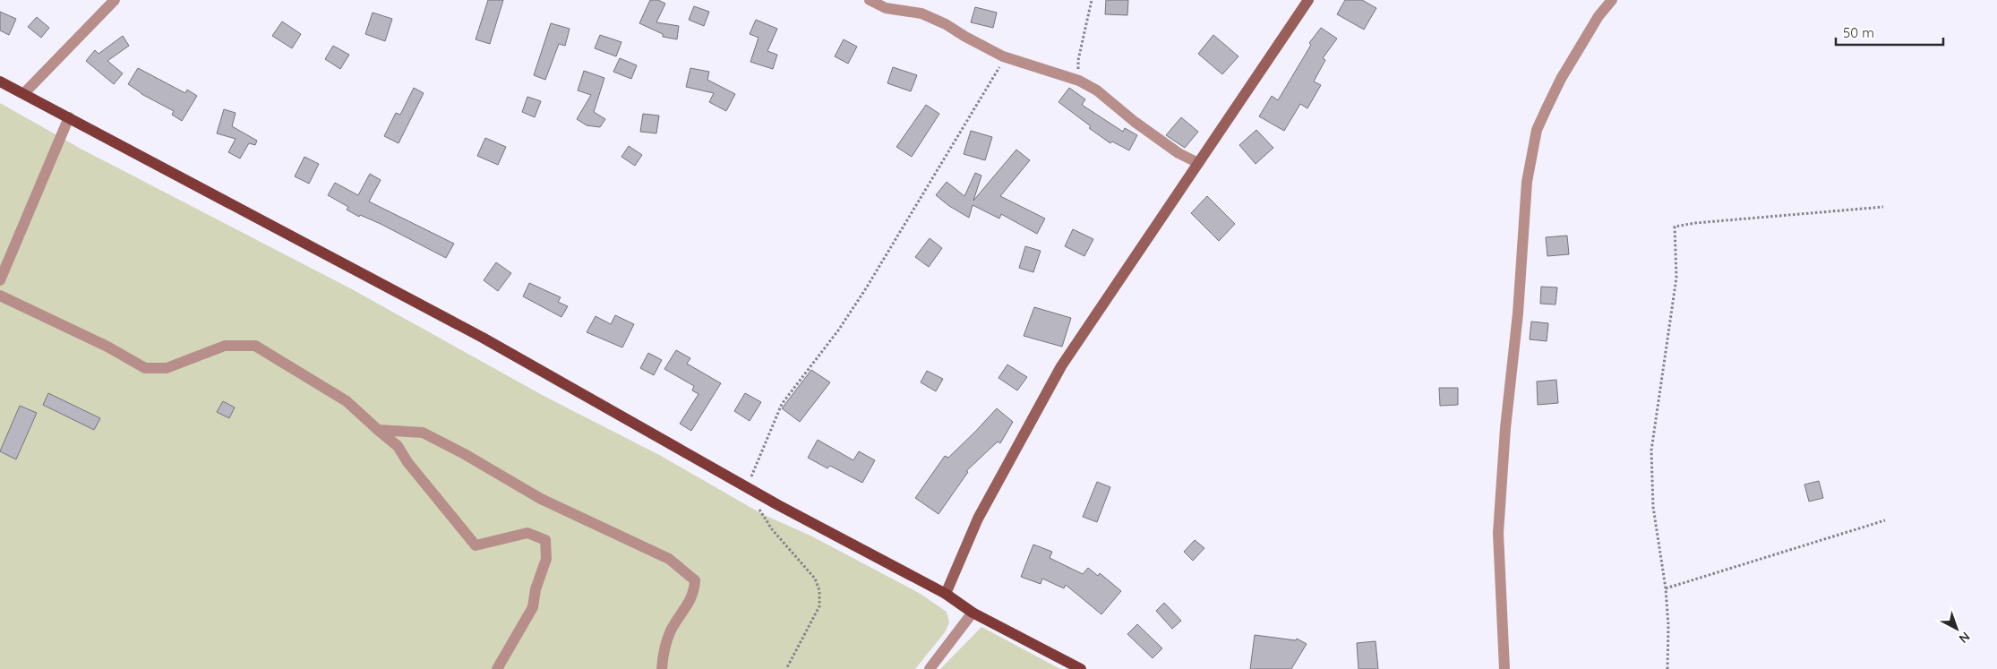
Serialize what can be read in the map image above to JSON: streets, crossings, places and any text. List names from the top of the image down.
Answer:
{
  "scale_bar": "50 m",
  "north": "bottom right"
}
